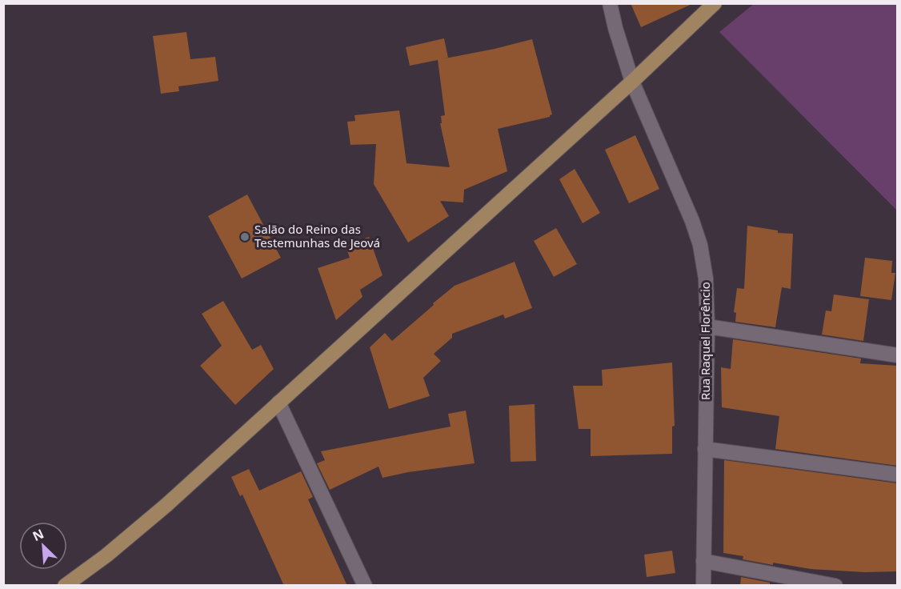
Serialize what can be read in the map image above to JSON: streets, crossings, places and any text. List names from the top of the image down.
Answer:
{
  "streets": {
    "street": ["Rua Raquel Florêncio"]
  },
  "places": ["Salão do Reino das Testemunhas de Jeová"],
  "north": "top left"
}
